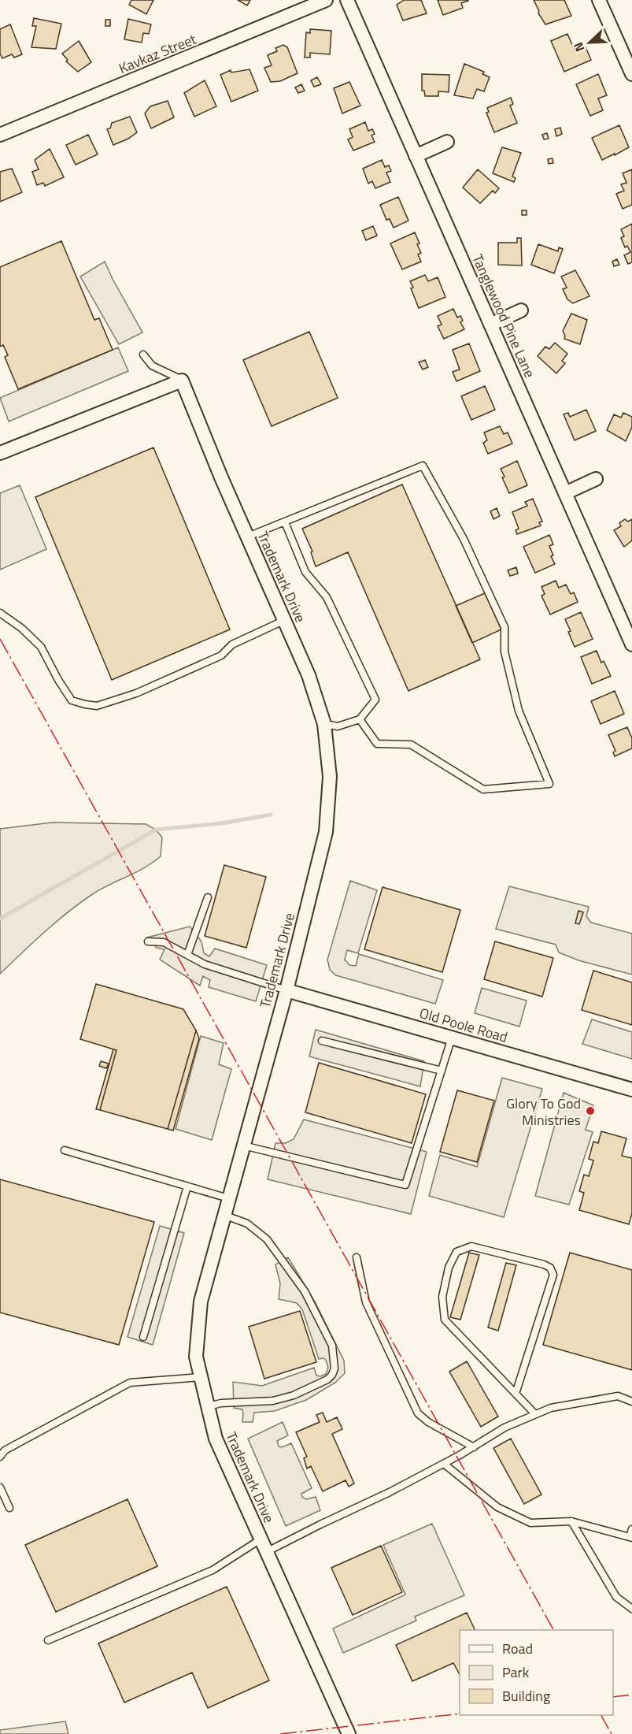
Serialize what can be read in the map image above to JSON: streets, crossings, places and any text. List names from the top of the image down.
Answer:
{
  "streets": {
    "street": [
      "Kavkaz Street",
      "Tanglewood Pine Lane",
      "Trademark Drive",
      "Old Poole Road"
    ]
  },
  "crossings": [
    ["Trademark Drive", "Old Poole Road"]
  ],
  "places": ["Glory To God Ministries"],
  "legend": ["Road", "Park", "Building"],
  "north": "bottom left"
}
